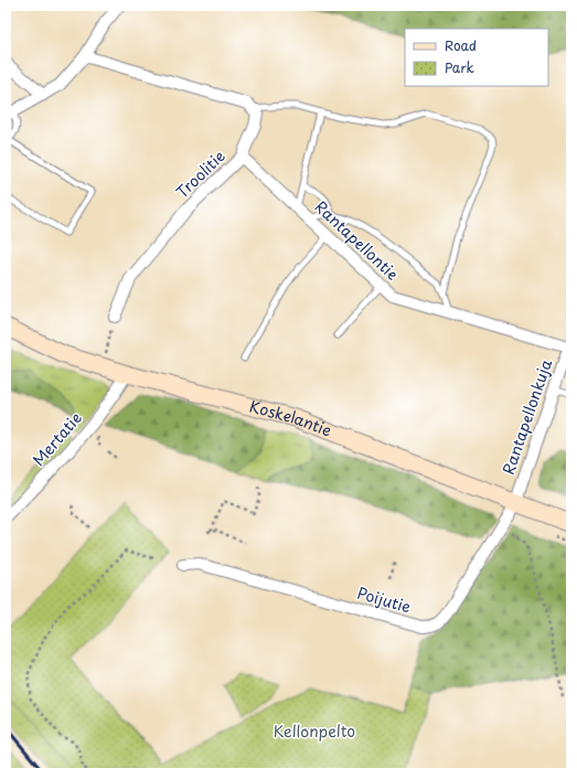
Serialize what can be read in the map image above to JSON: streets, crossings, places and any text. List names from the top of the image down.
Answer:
{
  "streets": {
    "main road": ["Koskelantie"],
    "street": [
      "Troolitie",
      "Rantapellontie",
      "Rantapellonkuja",
      "Mertatie",
      "Poijutie"
    ]
  },
  "crossings": [
    ["Troolitie", "Rantapellontie"],
    ["Rantapellontie", "Rantapellonkuja"],
    ["Rantapellonkuja", "Koskelantie"],
    ["Rantapellonkuja", "Poijutie"],
    ["Koskelantie", "Mertatie"],
    ["Koskelantie", "Poijutie"]
  ],
  "parks": ["Kellonpelto"],
  "legend": ["Road", "Park"]
}
